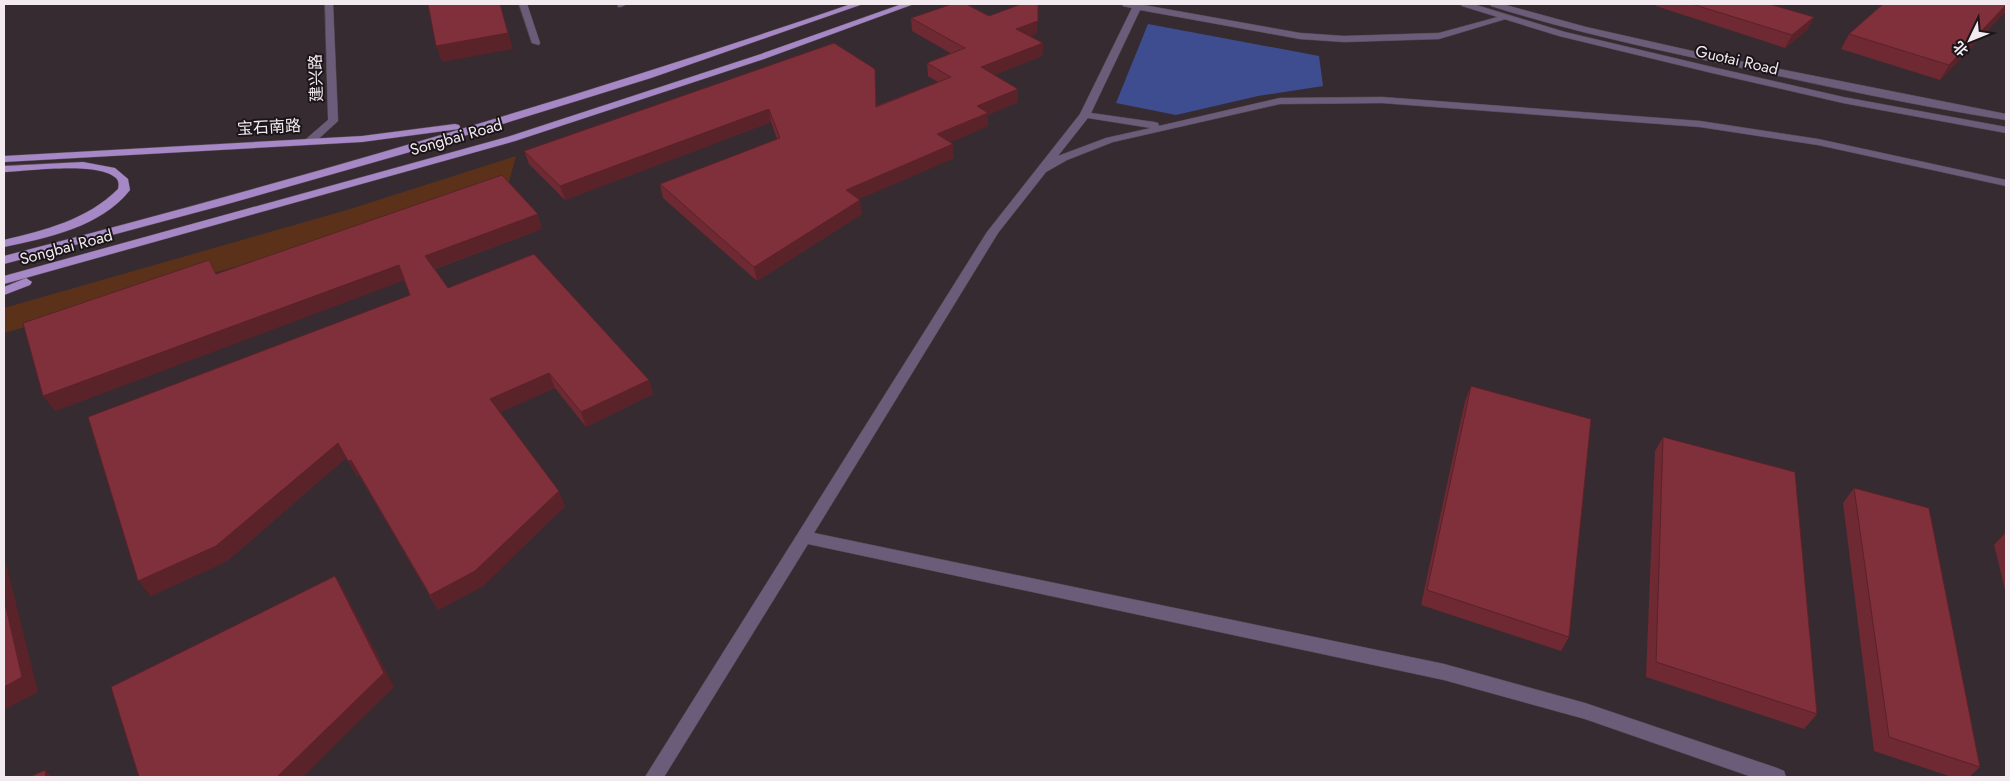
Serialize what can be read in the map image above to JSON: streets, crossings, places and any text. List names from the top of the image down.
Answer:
{
  "streets": {
    "main road": ["宝石南路", "Songbai Road"],
    "street": ["Guotai Road", "建兴路"]
  },
  "crossings": [
    ["建兴路", "宝石南路"]
  ],
  "north": "bottom left"
}
